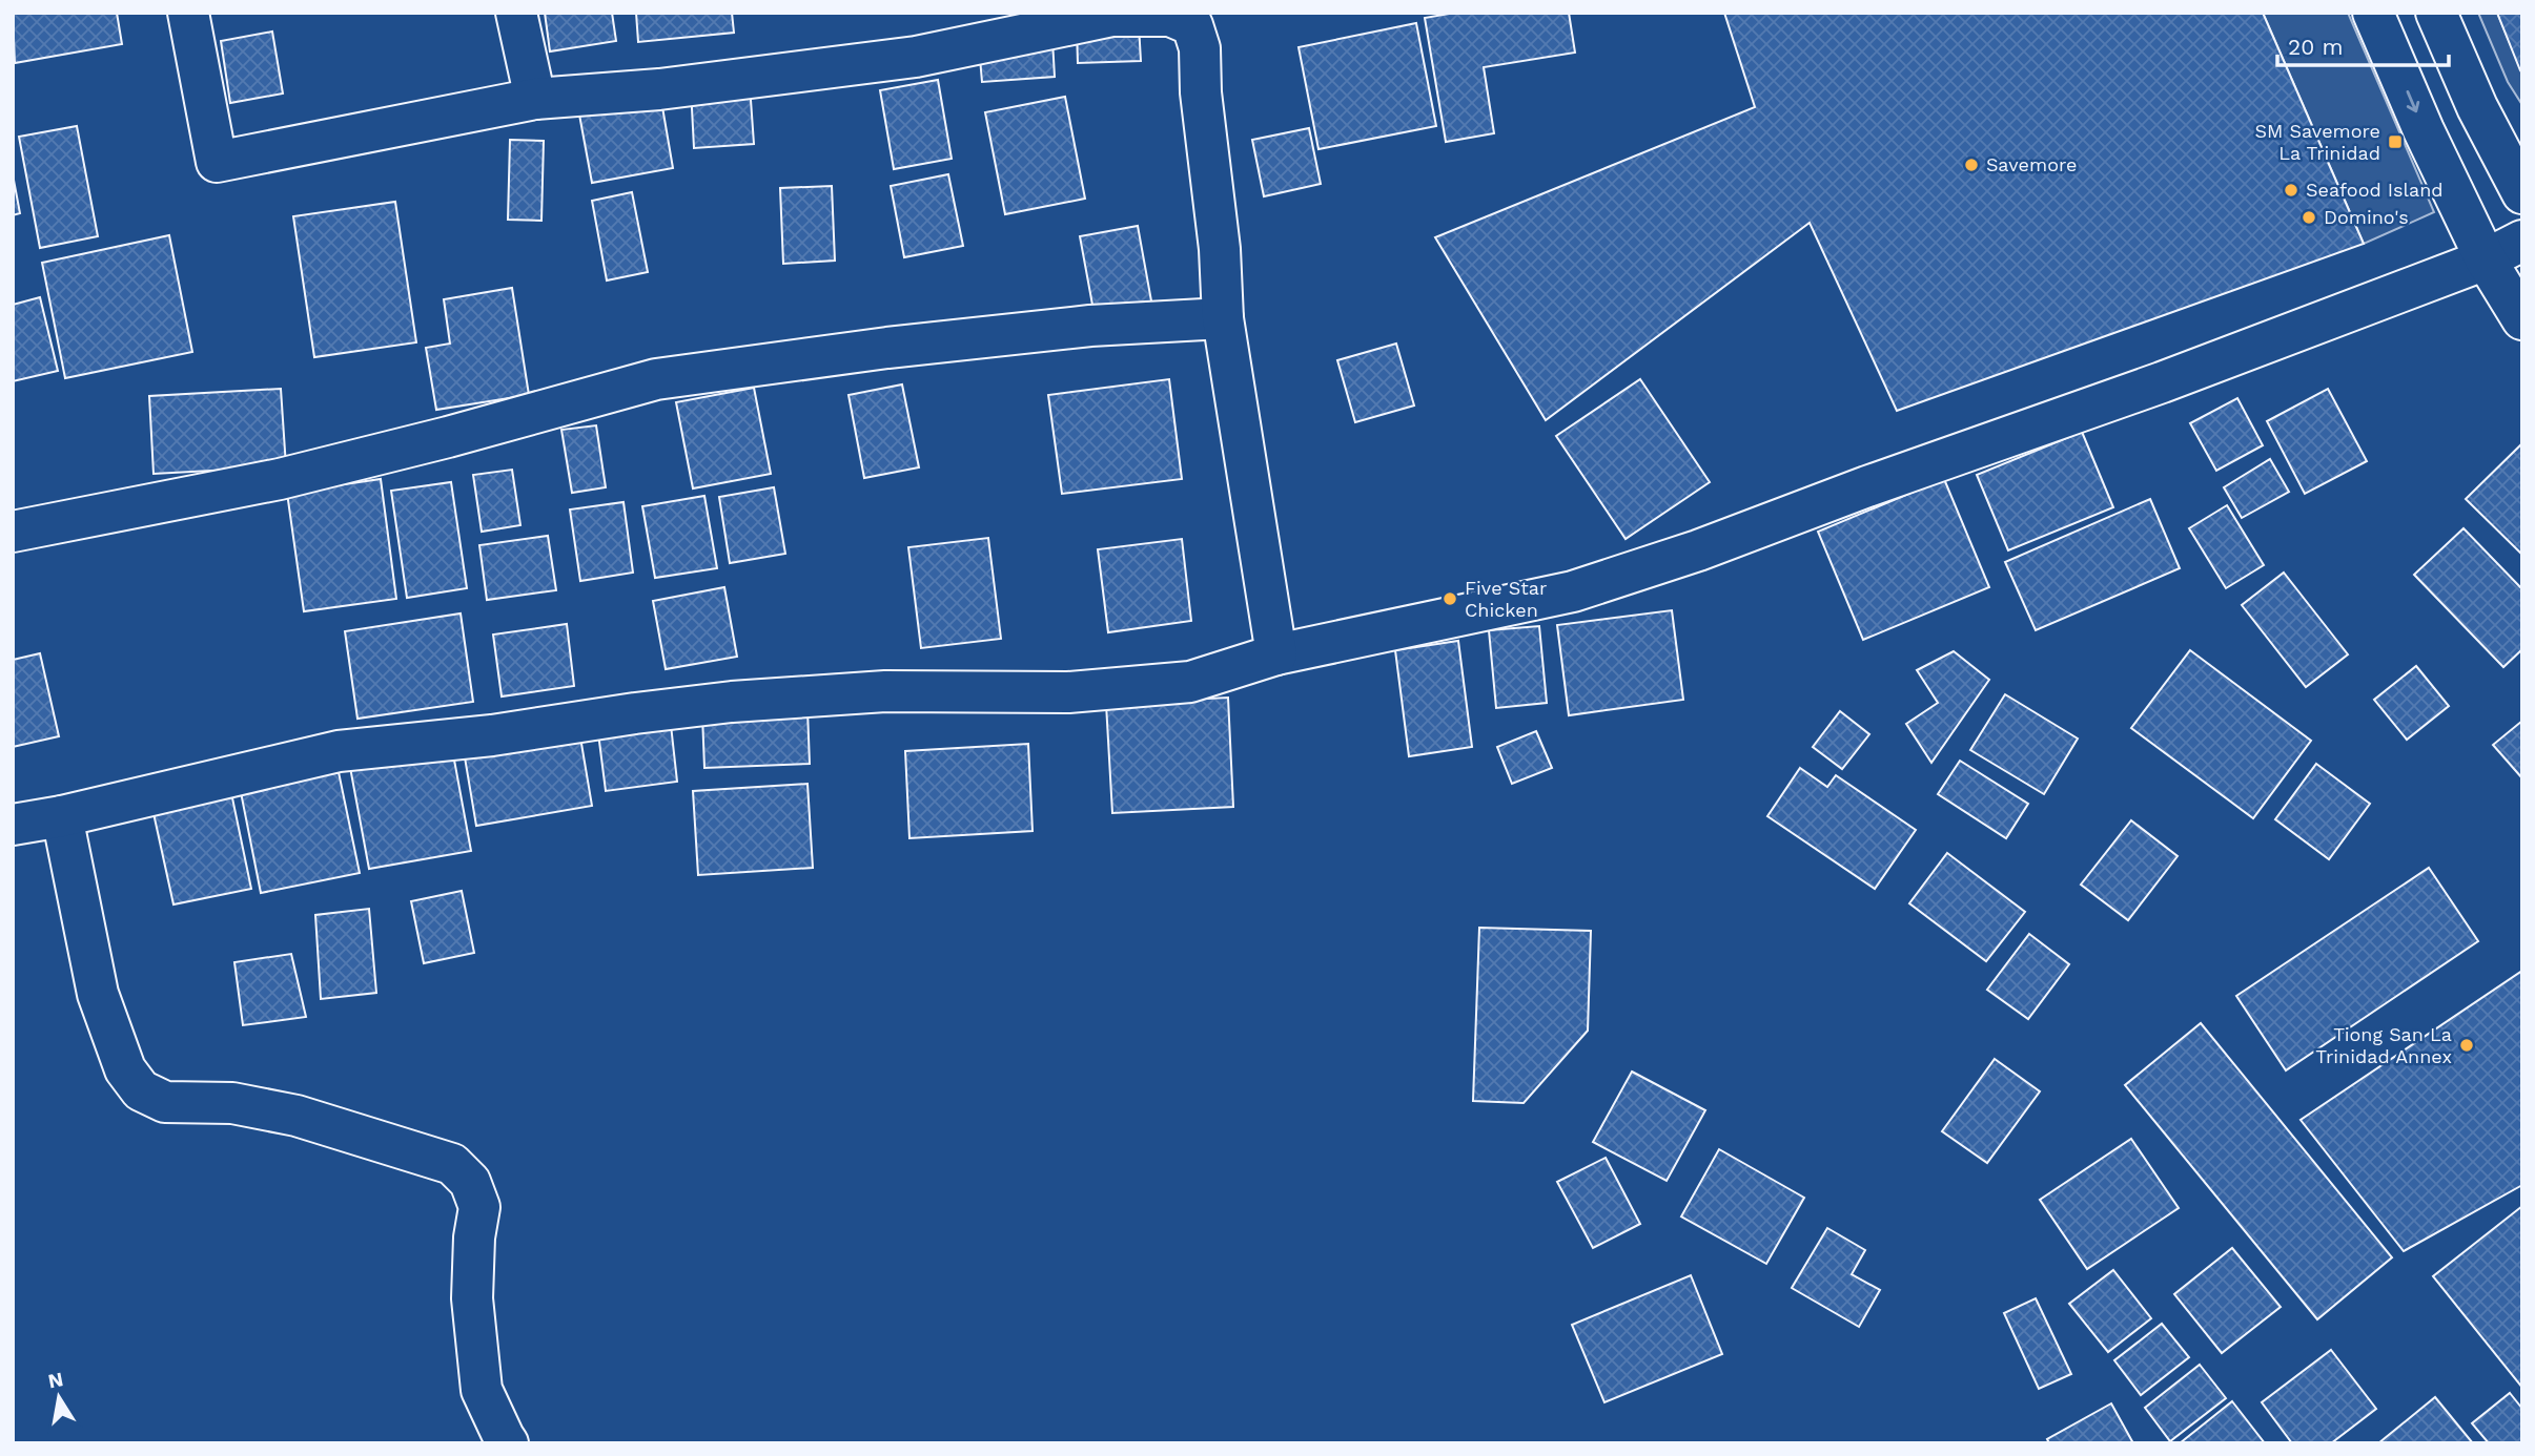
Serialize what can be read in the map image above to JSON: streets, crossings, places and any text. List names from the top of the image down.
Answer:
{
  "places": {
    "transit": ["SM Savemore La Trinidad"],
    "other": [
      "Savemore",
      "Seafood Island",
      "Domino's",
      "Five Star Chicken",
      "Tiong San La Trinidad Annex"
    ]
  },
  "scale_bar": "20 m",
  "north": "top"
}
